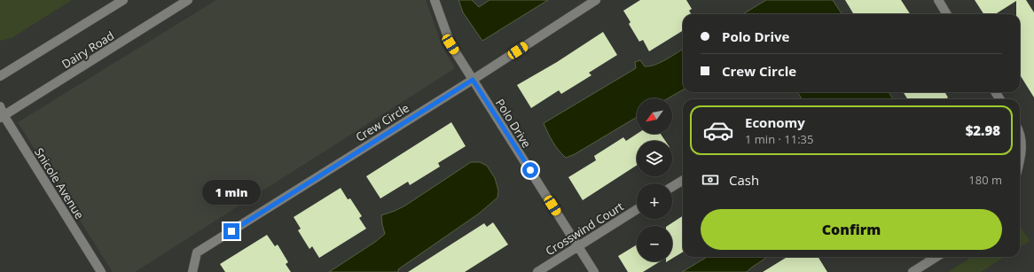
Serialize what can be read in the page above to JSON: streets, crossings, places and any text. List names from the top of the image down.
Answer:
{
  "streets": {
    "street": [
      "Dairy Road",
      "Crew Circle",
      "Polo Drive",
      "Snicole Avenue",
      "Crosswind Court"
    ]
  },
  "crossings": [
    ["Dairy Road", "Snicole Avenue"],
    ["Crew Circle", "Polo Drive"],
    ["Polo Drive", "Crosswind Court"]
  ],
  "north": "bottom left",
  "page": {
    "banner": ["Polo Drive", "Crew Circle"],
    "map_buttons": ["+", "−"],
    "list": [
      {
        "name": "Economy",
        "note": "1 min · 11:35",
        "value": "$2.98"
      }
    ],
    "pay": ["Cash", "180 m"],
    "bubble": "1 min",
    "buttons": "Confirm"
  }
}
